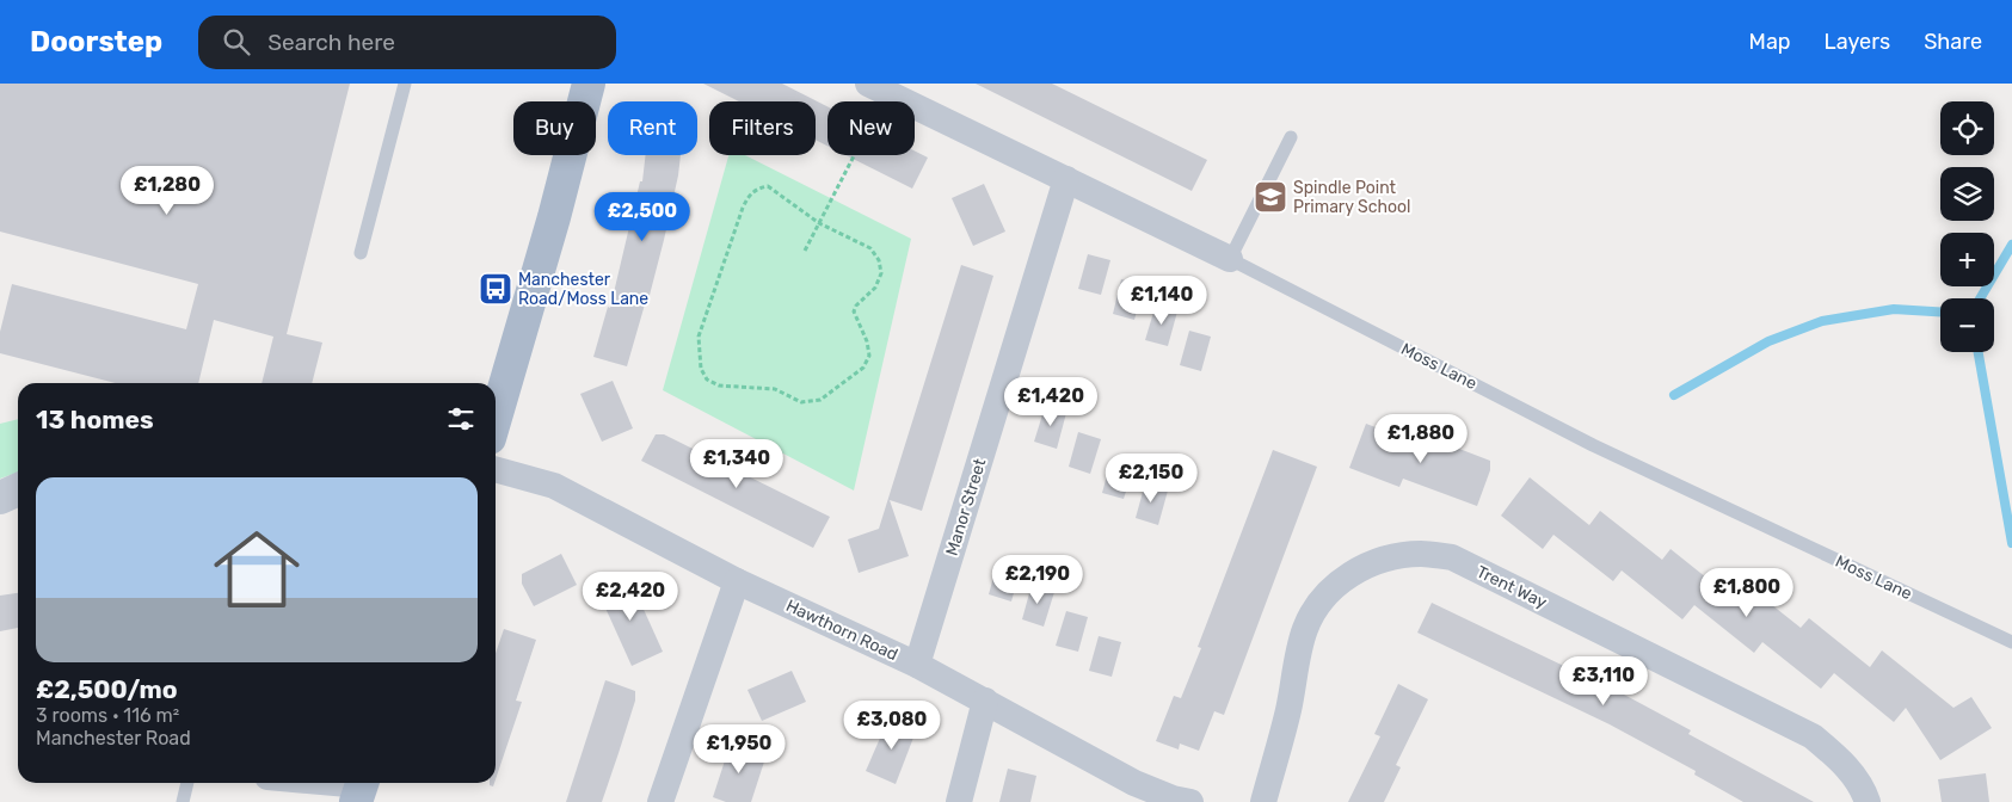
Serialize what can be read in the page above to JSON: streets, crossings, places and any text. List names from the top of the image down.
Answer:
{
  "streets": {
    "street": [
      "Moss Lane",
      "Manor Street",
      "Trent Way",
      "Hawthorn Road"
    ]
  },
  "crossings": [
    ["Moss Lane", "Manor Street"],
    ["Manor Street", "Hawthorn Road"]
  ],
  "places": {
    "school or university": ["Spindle Point Primary School"],
    "bus stop": ["Manchester Road/Moss Lane"]
  },
  "page": {
    "header": "Doorstep",
    "search": "Search here",
    "nav": ["Map", "Layers", "Share"],
    "map_buttons": ["+", "−"],
    "chip": [
      "Buy",
      "Rent",
      "Filters",
      "New"
    ],
    "price": [
      "£1,280",
      "£2,500",
      "£1,140",
      "£1,420",
      "£1,880",
      "£1,340",
      "£2,150",
      "£2,190",
      "£1,800",
      "£2,420",
      "£3,110",
      "£3,080",
      "£1,950"
    ],
    "heading": "13 homes",
    "list": [
      {
        "name": "£2,500/mo",
        "note": "3 rooms · 116 m² · Manchester Road"
      }
    ]
  }
}
